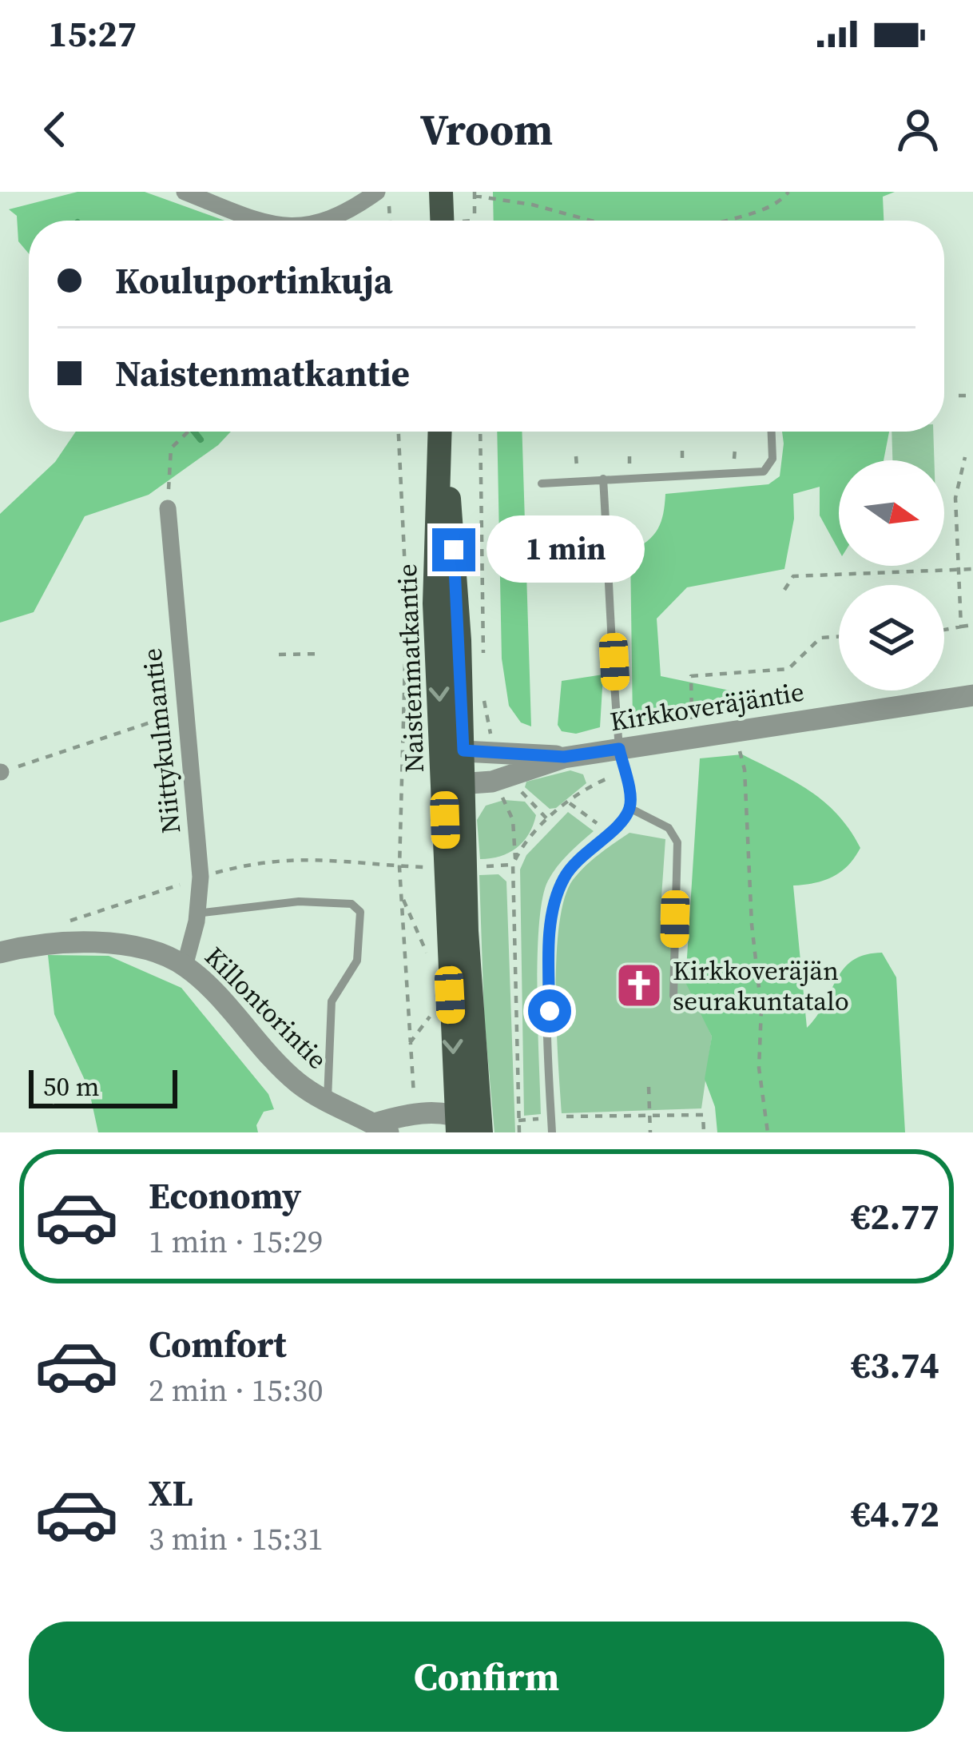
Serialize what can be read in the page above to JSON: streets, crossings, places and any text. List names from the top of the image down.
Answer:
{
  "streets": {
    "main road": ["Naistenmatkantie"],
    "street": ["Kirkkoveräjäntie", "Niittykulmantie", "Killontorintie"]
  },
  "crossings": [
    ["Naistenmatkantie", "Kirkkoveräjäntie"],
    ["Naistenmatkantie", "Killontorintie"],
    ["Niittykulmantie", "Killontorintie"]
  ],
  "places": {
    "church": ["Kirkkoveräjän seurakuntatalo"]
  },
  "scale_bar": "50 m",
  "north": "right",
  "page": {
    "status": "15:27",
    "header": "Vroom",
    "banner": ["Kouluportinkuja", "Naistenmatkantie"],
    "bubble": "1 min",
    "scale": "50 m",
    "list": [
      {
        "name": "Economy",
        "note": "1 min · 15:29",
        "value": "€2.77"
      },
      {
        "name": "Comfort",
        "note": "2 min · 15:30",
        "value": "€3.74"
      },
      {
        "name": "XL",
        "note": "3 min · 15:31",
        "value": "€4.72"
      }
    ],
    "buttons": "Confirm"
  }
}
